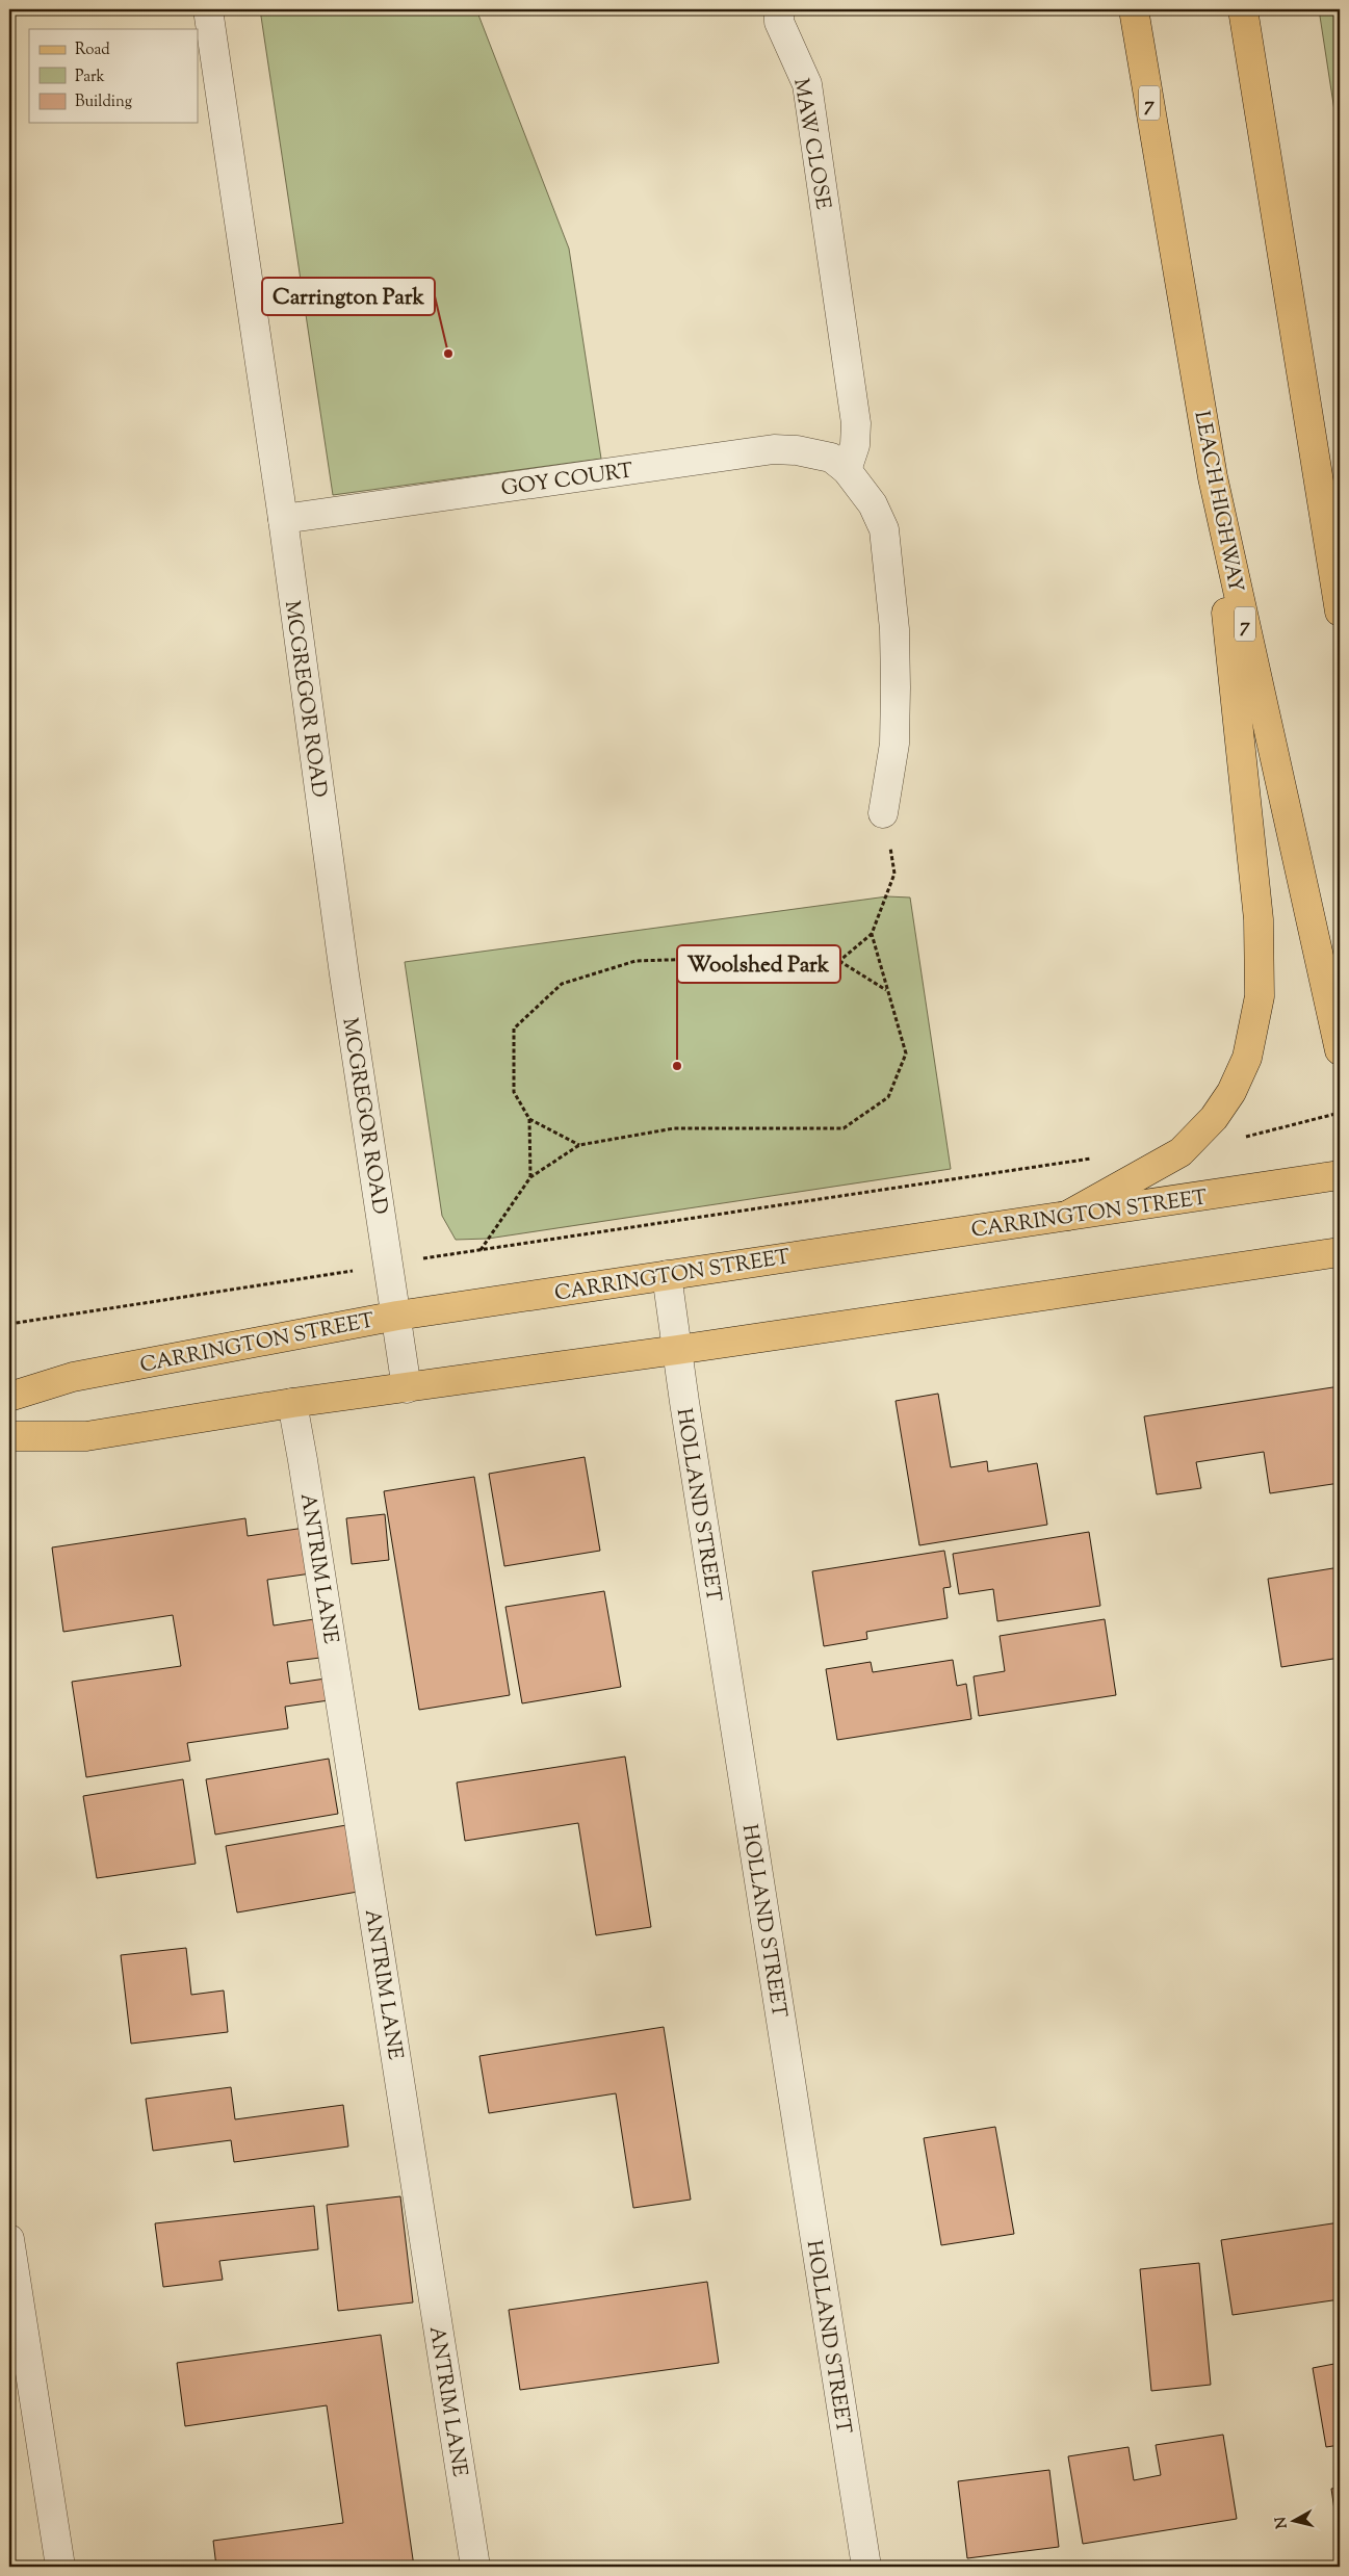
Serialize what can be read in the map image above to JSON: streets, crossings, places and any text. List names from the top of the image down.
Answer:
{
  "streets": {
    "main road": ["7", "LEACH HIGHWAY", "CARRINGTON STREET"],
    "street": [
      "MAW CLOSE",
      "GOY COURT",
      "MCGREGOR ROAD",
      "HOLLAND STREET",
      "ANTRIM LANE"
    ]
  },
  "crossings": [
    ["MAW CLOSE", "GOY COURT"],
    ["GOY COURT", "MCGREGOR ROAD"],
    ["MCGREGOR ROAD", "CARRINGTON STREET"],
    ["CARRINGTON STREET", "HOLLAND STREET"]
  ],
  "places": ["Carrington Park", "Woolshed Park"],
  "legend": ["Road", "Park", "Building"],
  "north": "left"
}
